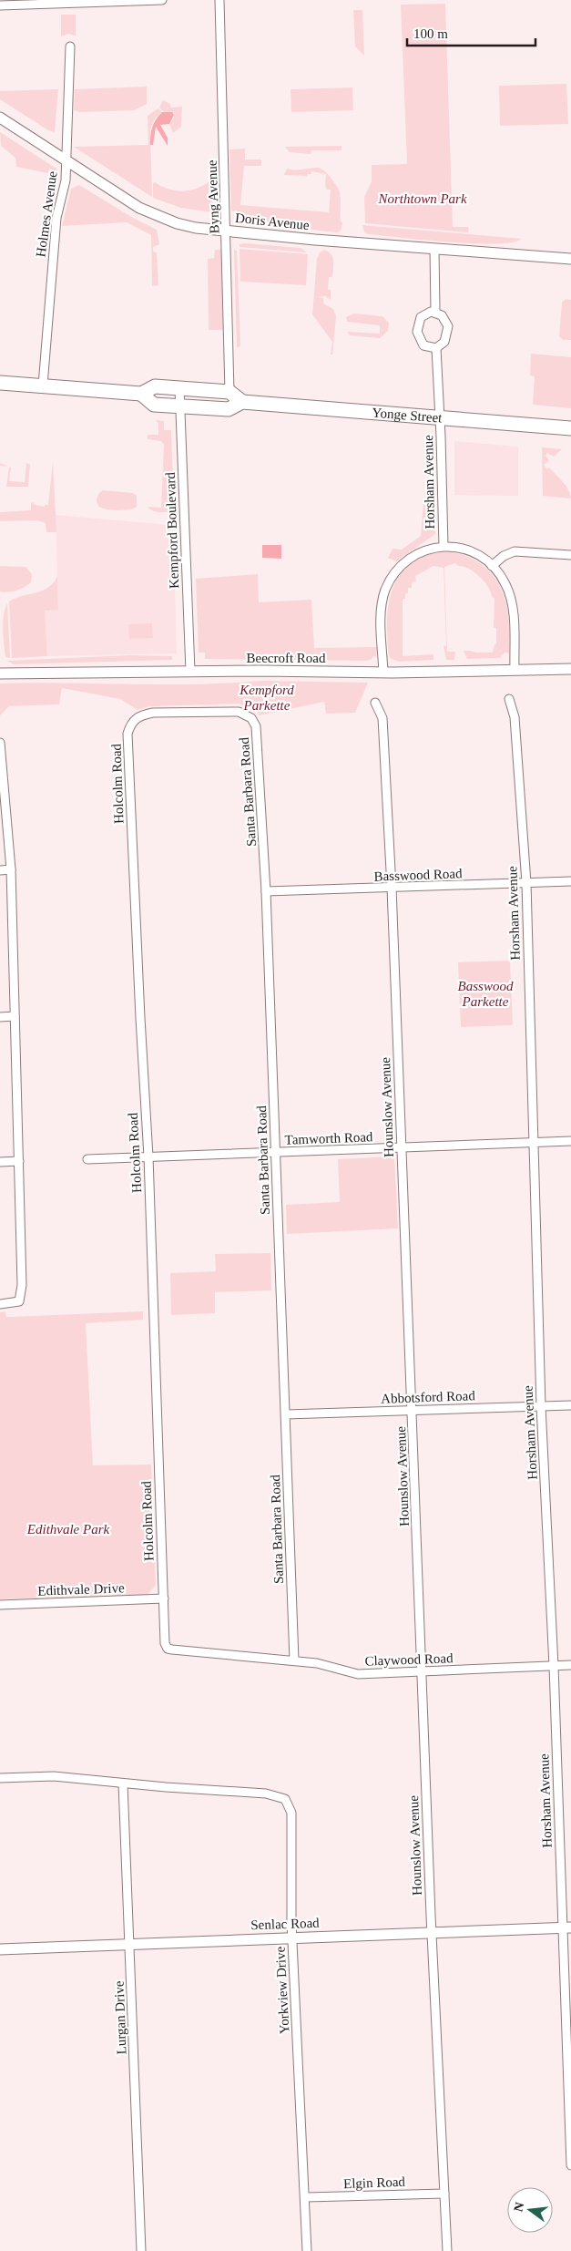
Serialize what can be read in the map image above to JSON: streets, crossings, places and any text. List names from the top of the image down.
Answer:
{
  "streets": {
    "main road": ["Yonge Street"],
    "street": [
      "Byng Avenue",
      "Holmes Avenue",
      "Doris Avenue",
      "Horsham Avenue",
      "Kempford Boulevard",
      "Beecroft Road",
      "Holcolm Road",
      "Santa Barbara Road",
      "Basswood Road",
      "Hounslow Avenue",
      "Tamworth Road",
      "Abbotsford Road",
      "Edithvale Drive",
      "Claywood Road",
      "Senlac Road",
      "Yorkview Drive",
      "Lurgan Drive",
      "Elgin Road"
    ]
  },
  "crossings": [
    ["Byng Avenue", "Doris Avenue"],
    ["Byng Avenue", "Yonge Street"],
    ["Holmes Avenue", "Doris Avenue"],
    ["Holmes Avenue", "Yonge Street"],
    ["Yonge Street", "Horsham Avenue"],
    ["Yonge Street", "Kempford Boulevard"],
    ["Horsham Avenue", "Beecroft Road"],
    ["Horsham Avenue", "Basswood Road"],
    ["Horsham Avenue", "Tamworth Road"],
    ["Horsham Avenue", "Abbotsford Road"],
    ["Horsham Avenue", "Claywood Road"],
    ["Horsham Avenue", "Senlac Road"],
    ["Kempford Boulevard", "Beecroft Road"],
    ["Holcolm Road", "Santa Barbara Road"],
    ["Holcolm Road", "Tamworth Road"],
    ["Holcolm Road", "Edithvale Drive"],
    ["Holcolm Road", "Claywood Road"],
    ["Santa Barbara Road", "Basswood Road"],
    ["Santa Barbara Road", "Tamworth Road"],
    ["Santa Barbara Road", "Abbotsford Road"],
    ["Santa Barbara Road", "Claywood Road"],
    ["Basswood Road", "Hounslow Avenue"],
    ["Hounslow Avenue", "Tamworth Road"],
    ["Hounslow Avenue", "Abbotsford Road"],
    ["Hounslow Avenue", "Claywood Road"],
    ["Hounslow Avenue", "Senlac Road"],
    ["Hounslow Avenue", "Elgin Road"],
    ["Senlac Road", "Yorkview Drive"],
    ["Senlac Road", "Lurgan Drive"],
    ["Yorkview Drive", "Lurgan Drive"],
    ["Yorkview Drive", "Elgin Road"]
  ],
  "parks": [
    "Northtown Park",
    "Kempford Parkette",
    "Basswood Parkette",
    "Edithvale Park"
  ],
  "scale_bar": "100 m",
  "north": "left"
}
